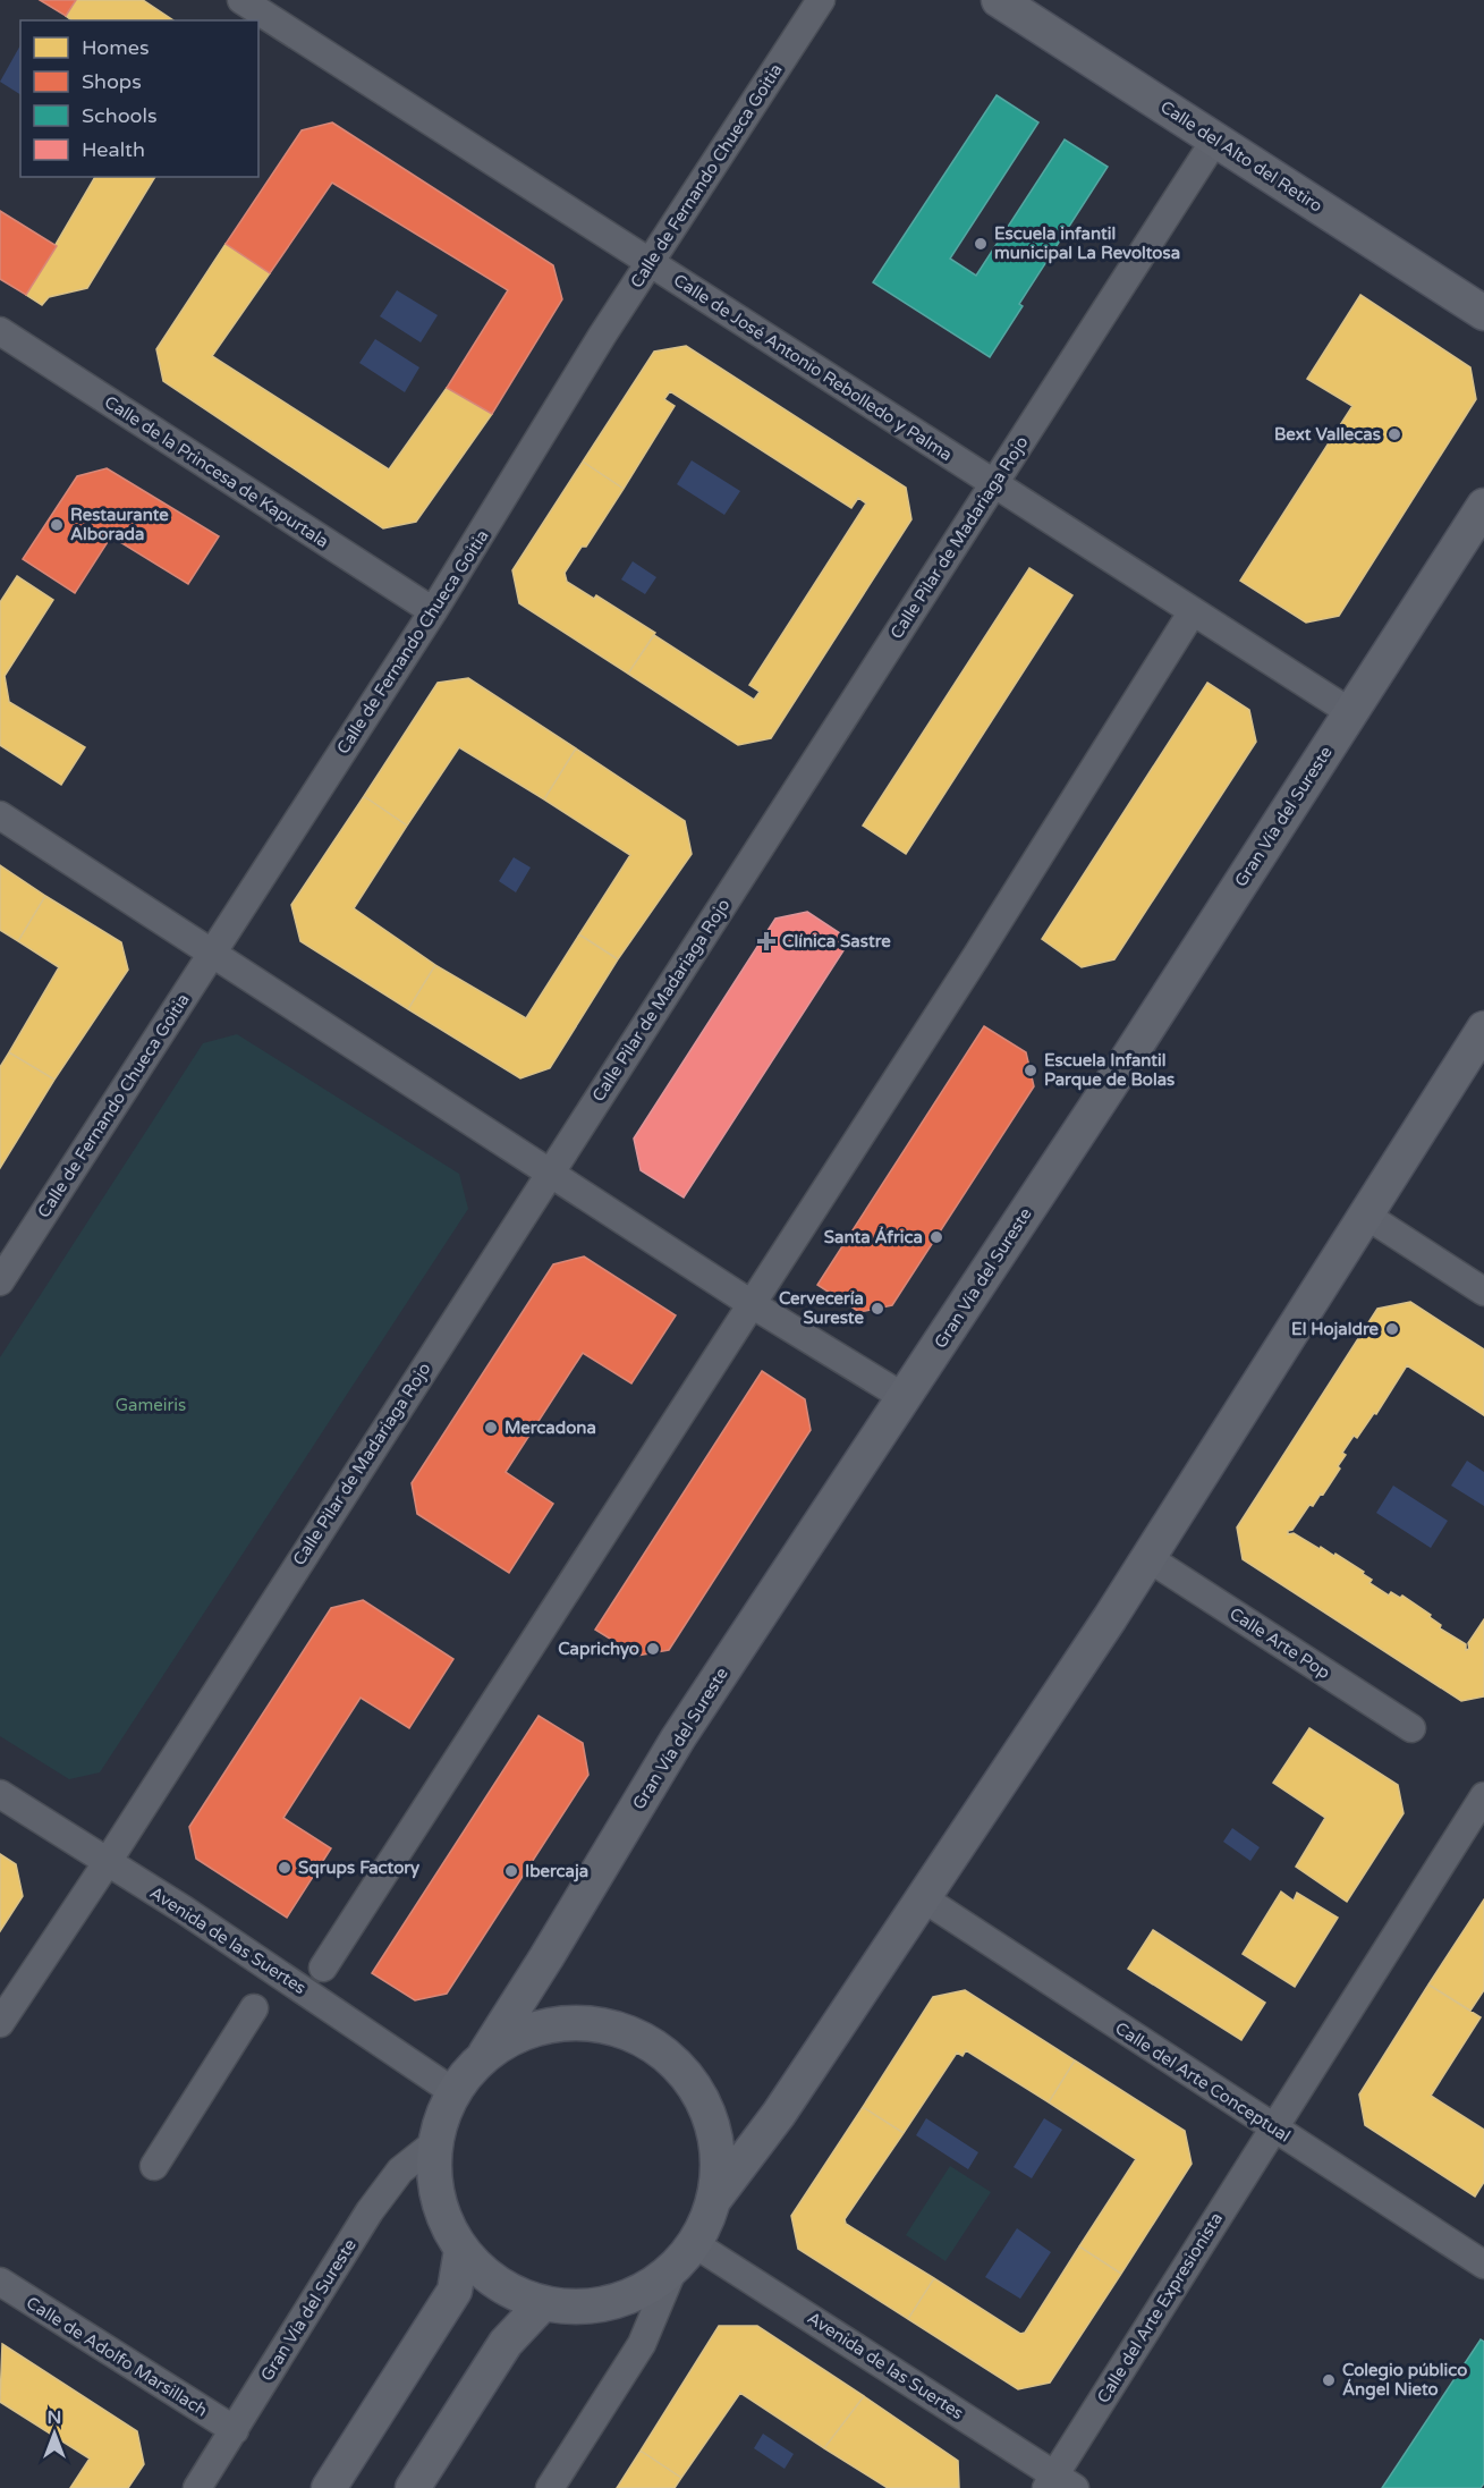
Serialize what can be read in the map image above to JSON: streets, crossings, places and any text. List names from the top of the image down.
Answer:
{
  "streets": {
    "main road": ["Calle del Alto del Retiro", "Gran Vía del Sureste"],
    "street": [
      "Calle de Fernando Chueca Goitia",
      "Calle de José Antonio Rebolledo y Palma",
      "Calle de la Princesa de Kapurtala",
      "Calle Pilar de Madariaga Rojo",
      "Calle Arte Pop",
      "Avenida de las Suertes",
      "Calle del Arte Conceptual",
      "Calle del Arte Expresionista",
      "Calle de Adolfo Marsillach"
    ]
  },
  "crossings": [
    ["Calle del Alto del Retiro", "Calle Pilar de Madariaga Rojo"],
    ["Calle de Fernando Chueca Goitia", "Calle de José Antonio Rebolledo y Palma"],
    ["Calle de Fernando Chueca Goitia", "Calle de la Princesa de Kapurtala"],
    ["Calle de José Antonio Rebolledo y Palma", "Calle Pilar de Madariaga Rojo"],
    ["Calle de José Antonio Rebolledo y Palma", "Gran Vía del Sureste"],
    ["Calle Pilar de Madariaga Rojo", "Avenida de las Suertes"],
    ["Gran Vía del Sureste", "Calle de Adolfo Marsillach"],
    ["Avenida de las Suertes", "Calle del Arte Expresionista"],
    ["Calle del Arte Conceptual", "Calle del Arte Expresionista"]
  ],
  "parks": ["Gameiris"],
  "places": {
    "other": [
      "Escuela infantil municipal La Revoltosa",
      "Bext Vallecas",
      "Restaurante Alborada",
      "Escuela Infantil Parque de Bolas",
      "Santa África",
      "Cervecería Sureste",
      "El Hojaldre",
      "Mercadona",
      "Caprichyo",
      "Sqrups Factory",
      "Ibercaja",
      "Colegio público Ángel Nieto"
    ],
    "health": ["Clínica Sastre"]
  },
  "legend": [
    "Homes",
    "Shops",
    "Schools",
    "Health"
  ],
  "north": "top"
}
